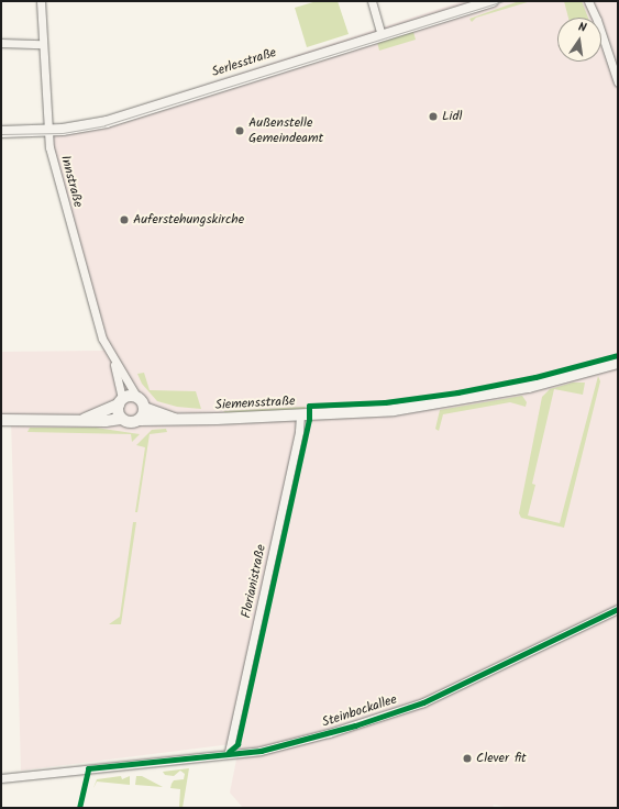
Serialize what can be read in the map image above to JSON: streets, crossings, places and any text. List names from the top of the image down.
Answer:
{
  "streets": {
    "street": [
      "Serlesstraße",
      "Innstraße",
      "Siemensstraße",
      "Florianistraße",
      "Steinbockallee"
    ]
  },
  "crossings": [
    ["Serlesstraße", "Innstraße"],
    ["Innstraße", "Siemensstraße"],
    ["Siemensstraße", "Florianistraße"],
    ["Florianistraße", "Steinbockallee"]
  ],
  "places": [
    "Lidl",
    "Außenstelle Gemeindeamt",
    "Auferstehungskirche",
    "Clever fit"
  ],
  "north": "top"
}
